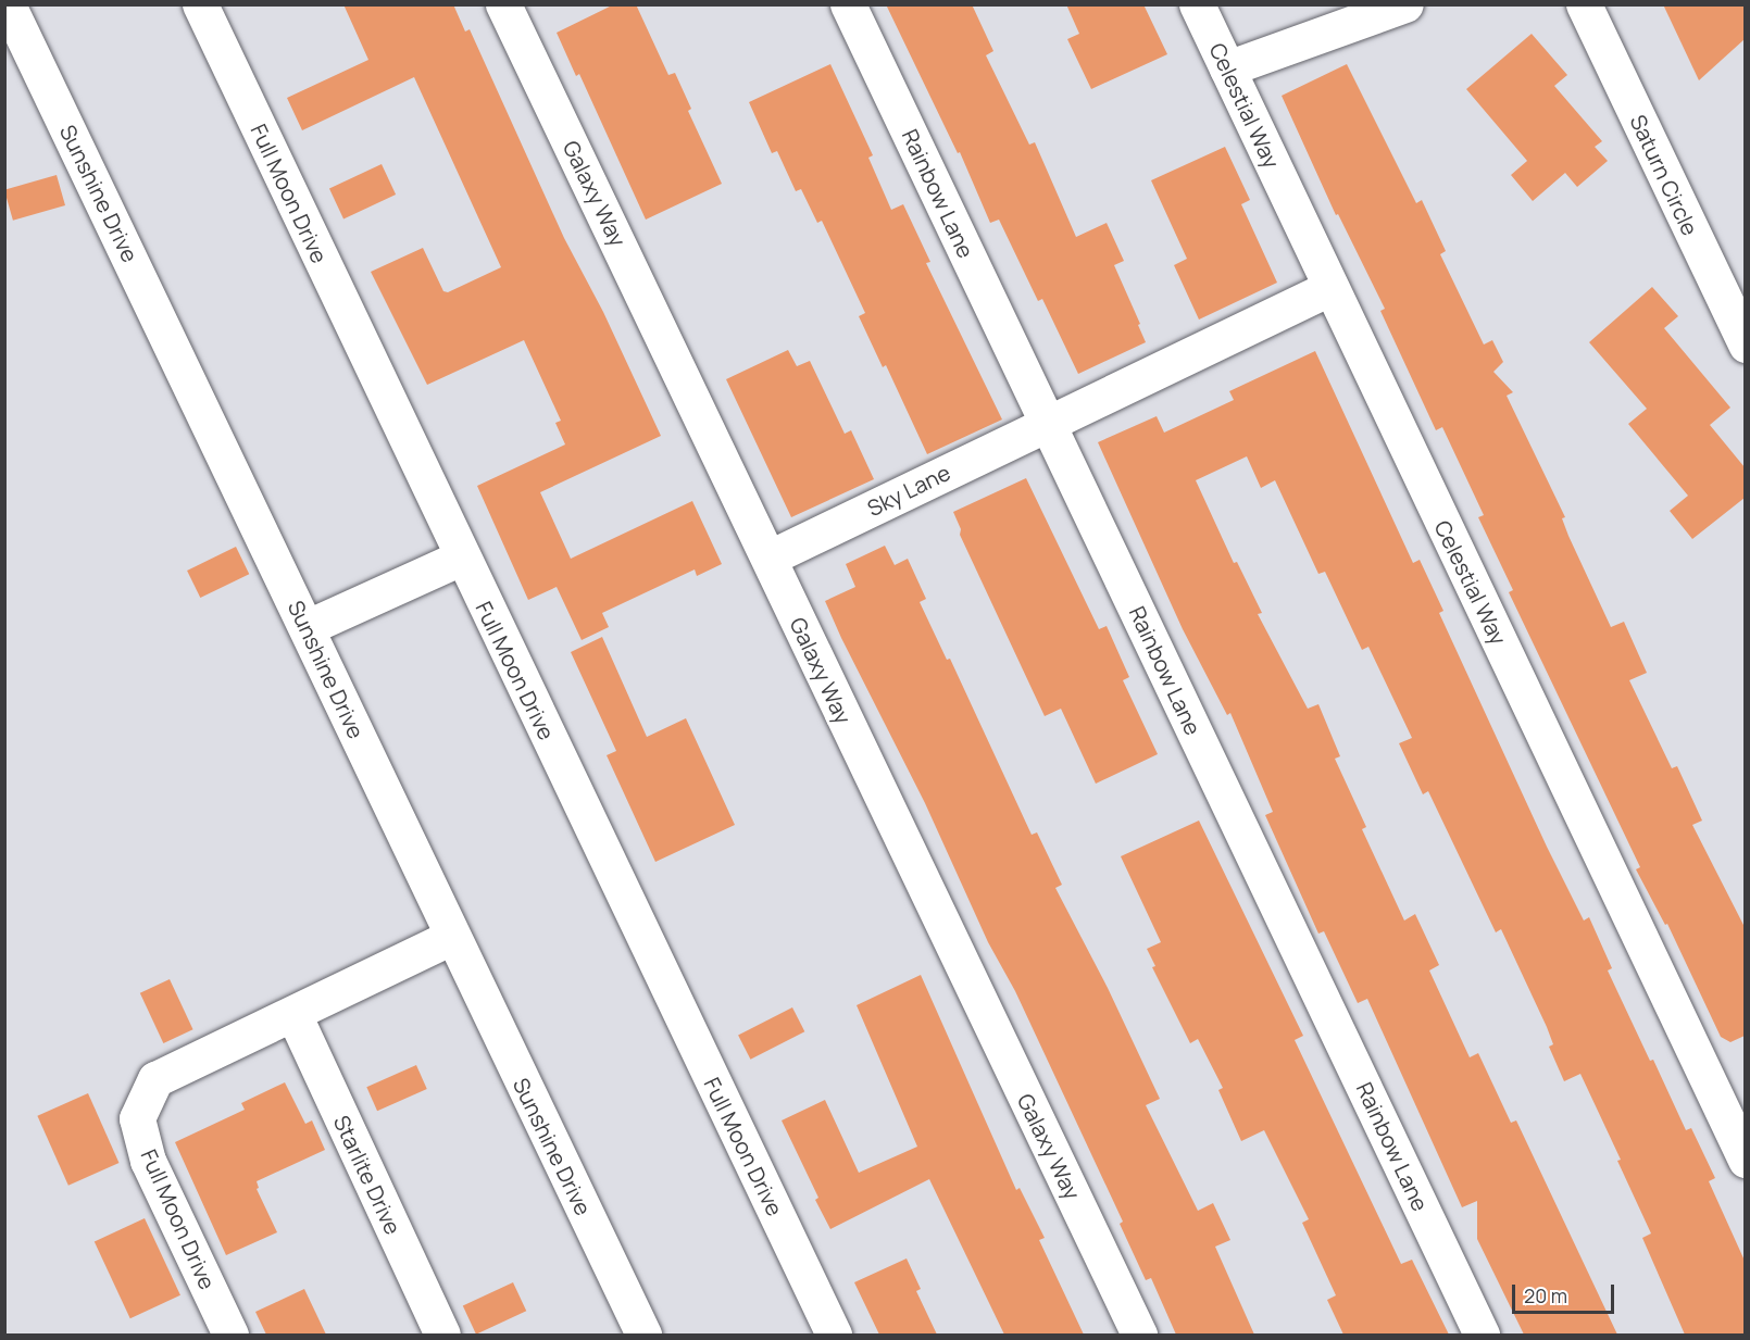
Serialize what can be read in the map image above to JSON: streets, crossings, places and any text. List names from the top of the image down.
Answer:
{
  "streets": {
    "street": [
      "Celestial Way",
      "Saturn Circle",
      "Sunshine Drive",
      "Full Moon Drive",
      "Galaxy Way",
      "Rainbow Lane",
      "Sky Lane",
      "Starlite Drive"
    ]
  },
  "crossings": [
    ["Celestial Way", "Sky Lane"],
    ["Sunshine Drive", "Full Moon Drive"],
    ["Full Moon Drive", "Starlite Drive"],
    ["Galaxy Way", "Sky Lane"],
    ["Rainbow Lane", "Sky Lane"]
  ],
  "scale_bar": "20 m"
}
